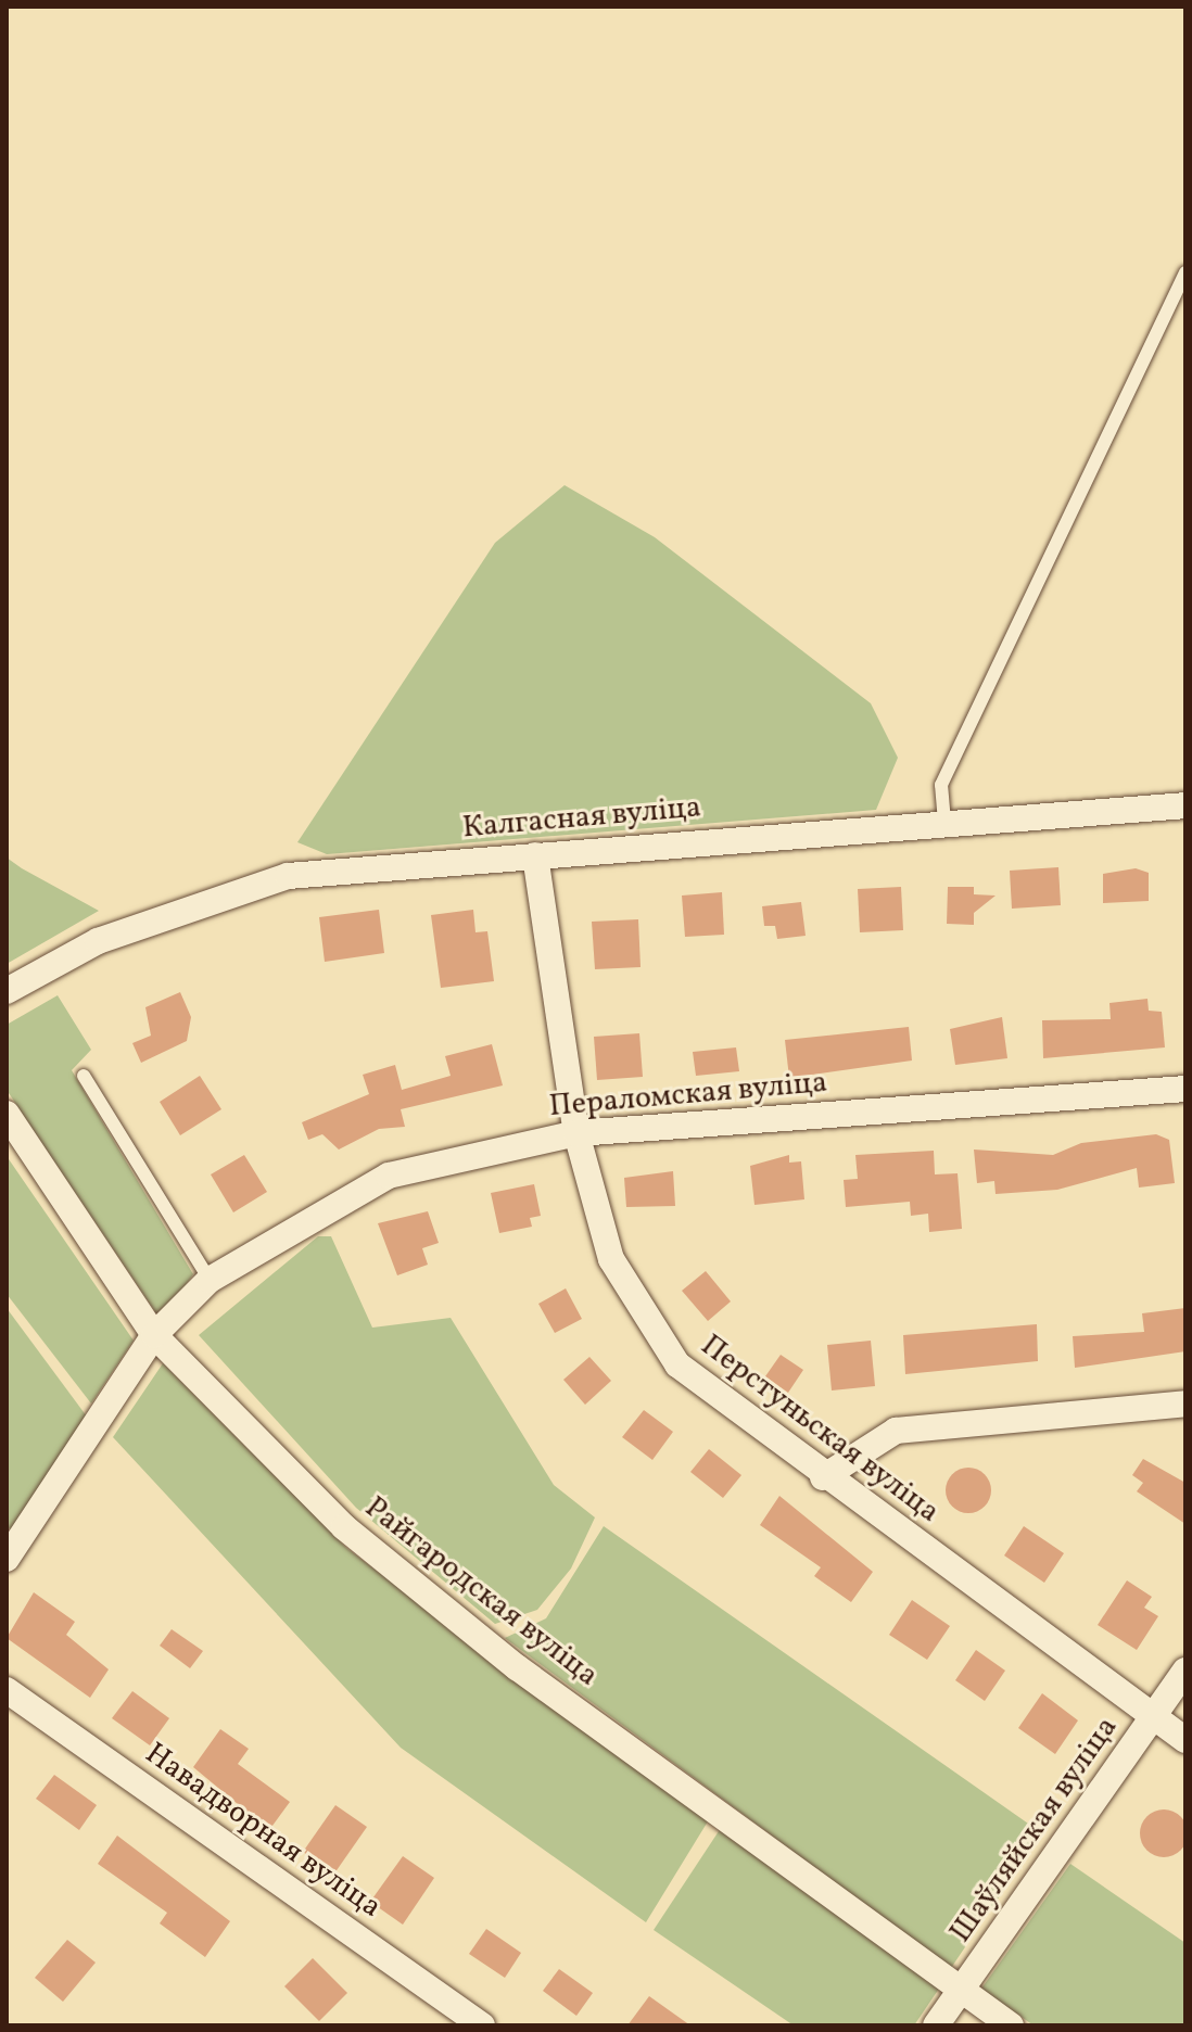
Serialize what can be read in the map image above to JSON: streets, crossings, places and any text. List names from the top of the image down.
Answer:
{
  "streets": {
    "street": [
      "Калгасная вуліца",
      "Пераломская вуліца",
      "Перстуньская вуліца",
      "Райгародская вуліца",
      "Шаўляйская вуліца",
      "Навадворная вуліца"
    ]
  },
  "crossings": [
    ["Калгасная вуліца", "Перстуньская вуліца"],
    ["Пераломская вуліца", "Перстуньская вуліца"],
    ["Пераломская вуліца", "Райгародская вуліца"],
    ["Перстуньская вуліца", "Шаўляйская вуліца"],
    ["Райгародская вуліца", "Шаўляйская вуліца"]
  ]
}
